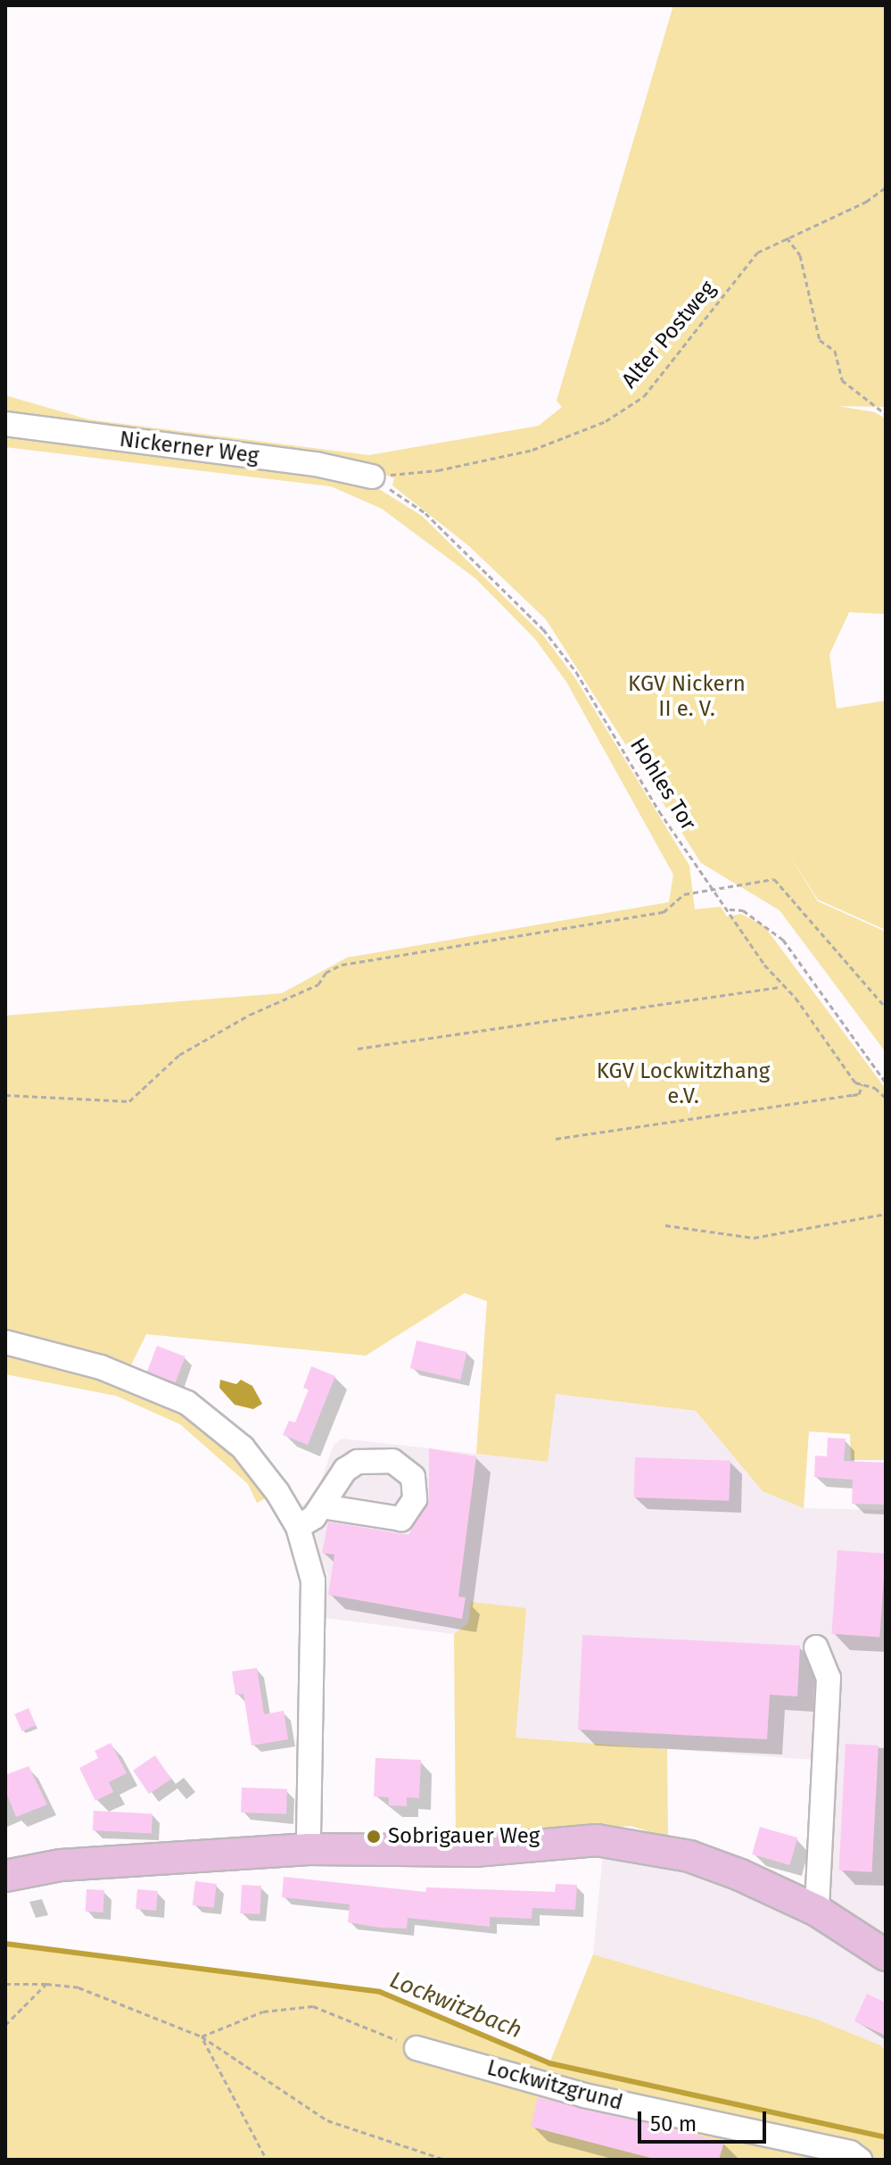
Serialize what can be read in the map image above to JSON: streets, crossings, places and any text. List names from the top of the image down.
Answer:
{
  "streets": {
    "street": ["Nickerner Weg", "Lockwitzgrund"],
    "path": ["Alter Postweg", "Hohles Tor"]
  },
  "crossings": [
    ["Alter Postweg", "Nickerner Weg"],
    ["Alter Postweg", "Hohles Tor"],
    ["Nickerner Weg", "Hohles Tor"]
  ],
  "water": ["Lockwitzbach"],
  "parks": ["KGV Nickern II e. V.", "KGV Lockwitzhang e.V."],
  "places": ["Sobrigauer Weg"],
  "scale_bar": "50 m"
}
